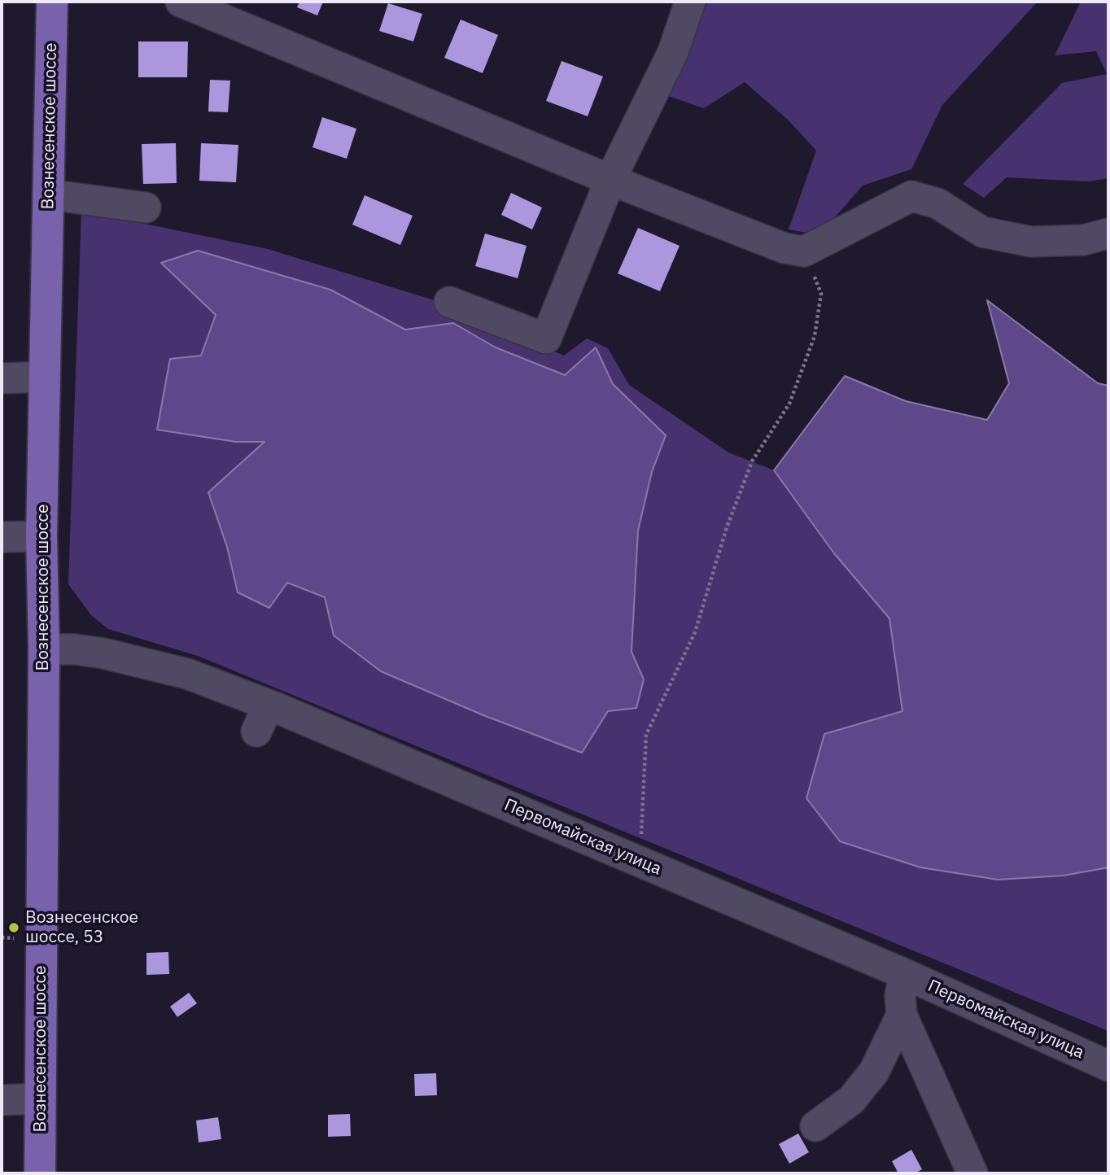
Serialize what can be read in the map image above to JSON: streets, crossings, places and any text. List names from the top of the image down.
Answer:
{
  "streets": {
    "main road": ["Вознесенское шоссе"],
    "street": ["Первомайская улица"]
  },
  "crossings": [
    ["Вознесенское шоссе", "Первомайская улица"]
  ],
  "places": ["Вознесенское шоссе, 53"]
}
